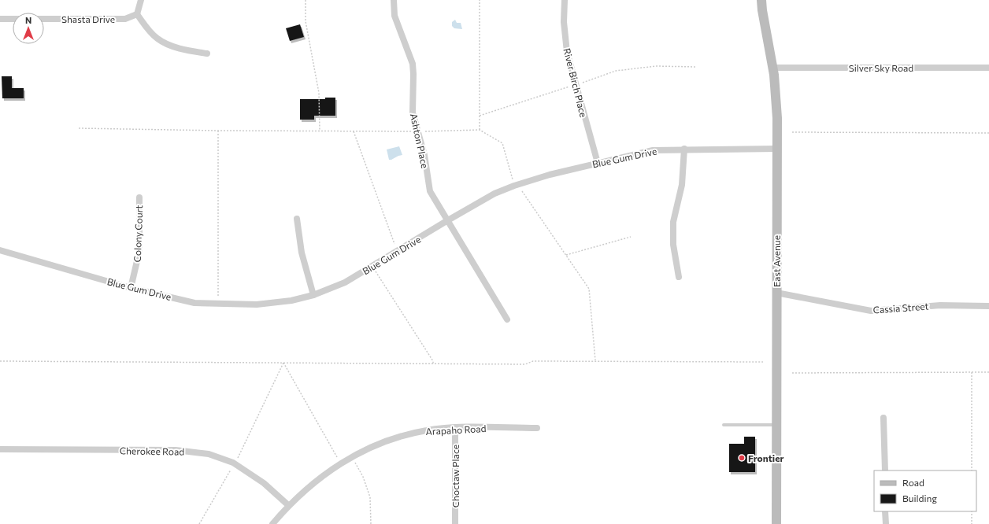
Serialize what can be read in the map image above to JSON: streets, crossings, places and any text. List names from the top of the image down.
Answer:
{
  "streets": {
    "main road": ["East Avenue"],
    "street": [
      "Shasta Drive",
      "Silver Sky Road",
      "River Birch Place",
      "Ashton Place",
      "Blue Gum Drive",
      "Colony Court",
      "Cassia Street",
      "Arapaho Road",
      "Cherokee Road",
      "Choctaw Place"
    ]
  },
  "crossings": [
    ["Silver Sky Road", "East Avenue"],
    ["River Birch Place", "Blue Gum Drive"],
    ["Ashton Place", "Blue Gum Drive"],
    ["Blue Gum Drive", "Colony Court"],
    ["Blue Gum Drive", "East Avenue"],
    ["East Avenue", "Cassia Street"],
    ["Arapaho Road", "Cherokee Road"],
    ["Arapaho Road", "Choctaw Place"]
  ],
  "places": ["Frontier"],
  "legend": ["Road", "Building"],
  "north": "top"
}
